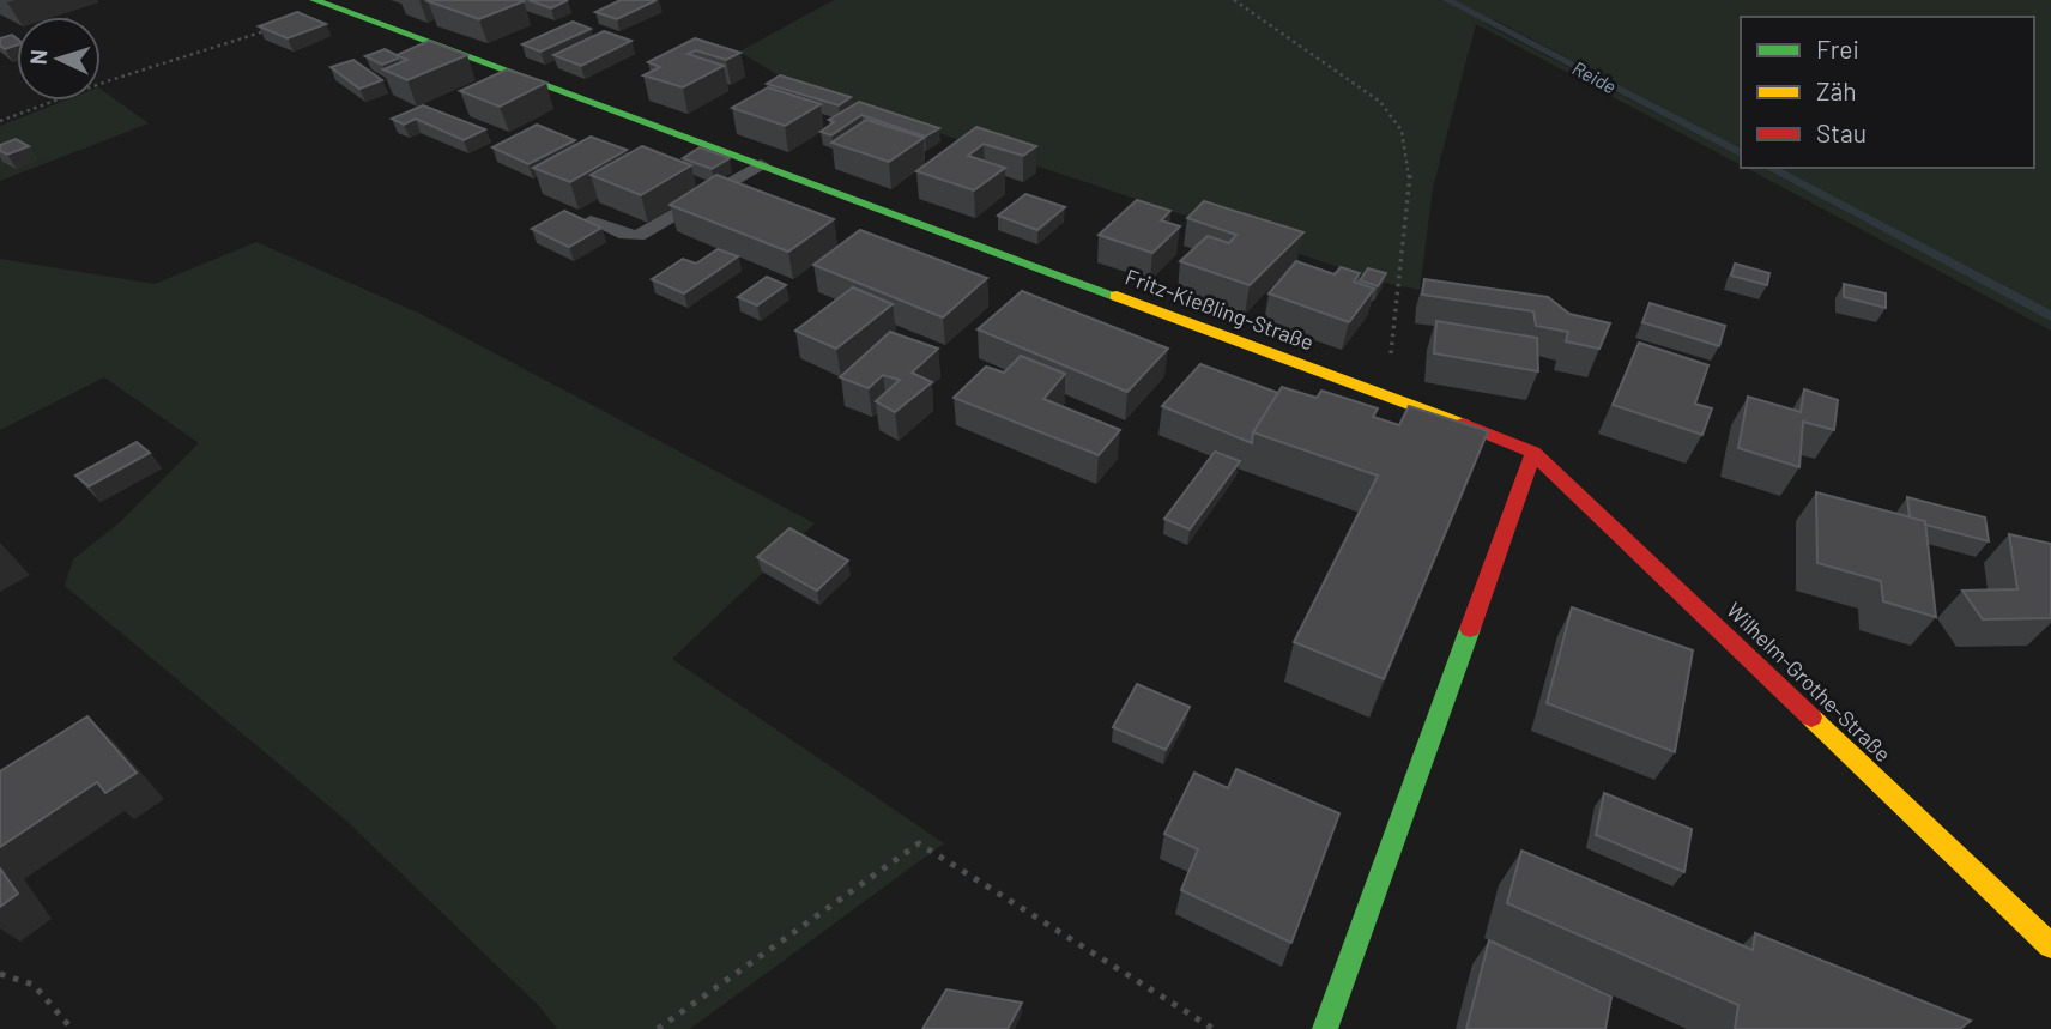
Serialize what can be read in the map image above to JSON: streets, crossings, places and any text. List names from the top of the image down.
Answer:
{
  "streets": {
    "street": ["Fritz-Kießling-Straße", "Wilhelm-Grothe-Straße"]
  },
  "crossings": [
    ["Fritz-Kießling-Straße", "Wilhelm-Grothe-Straße"]
  ],
  "water": ["Reide"],
  "legend": ["Frei", "Zäh", "Stau"],
  "north": "left"
}
